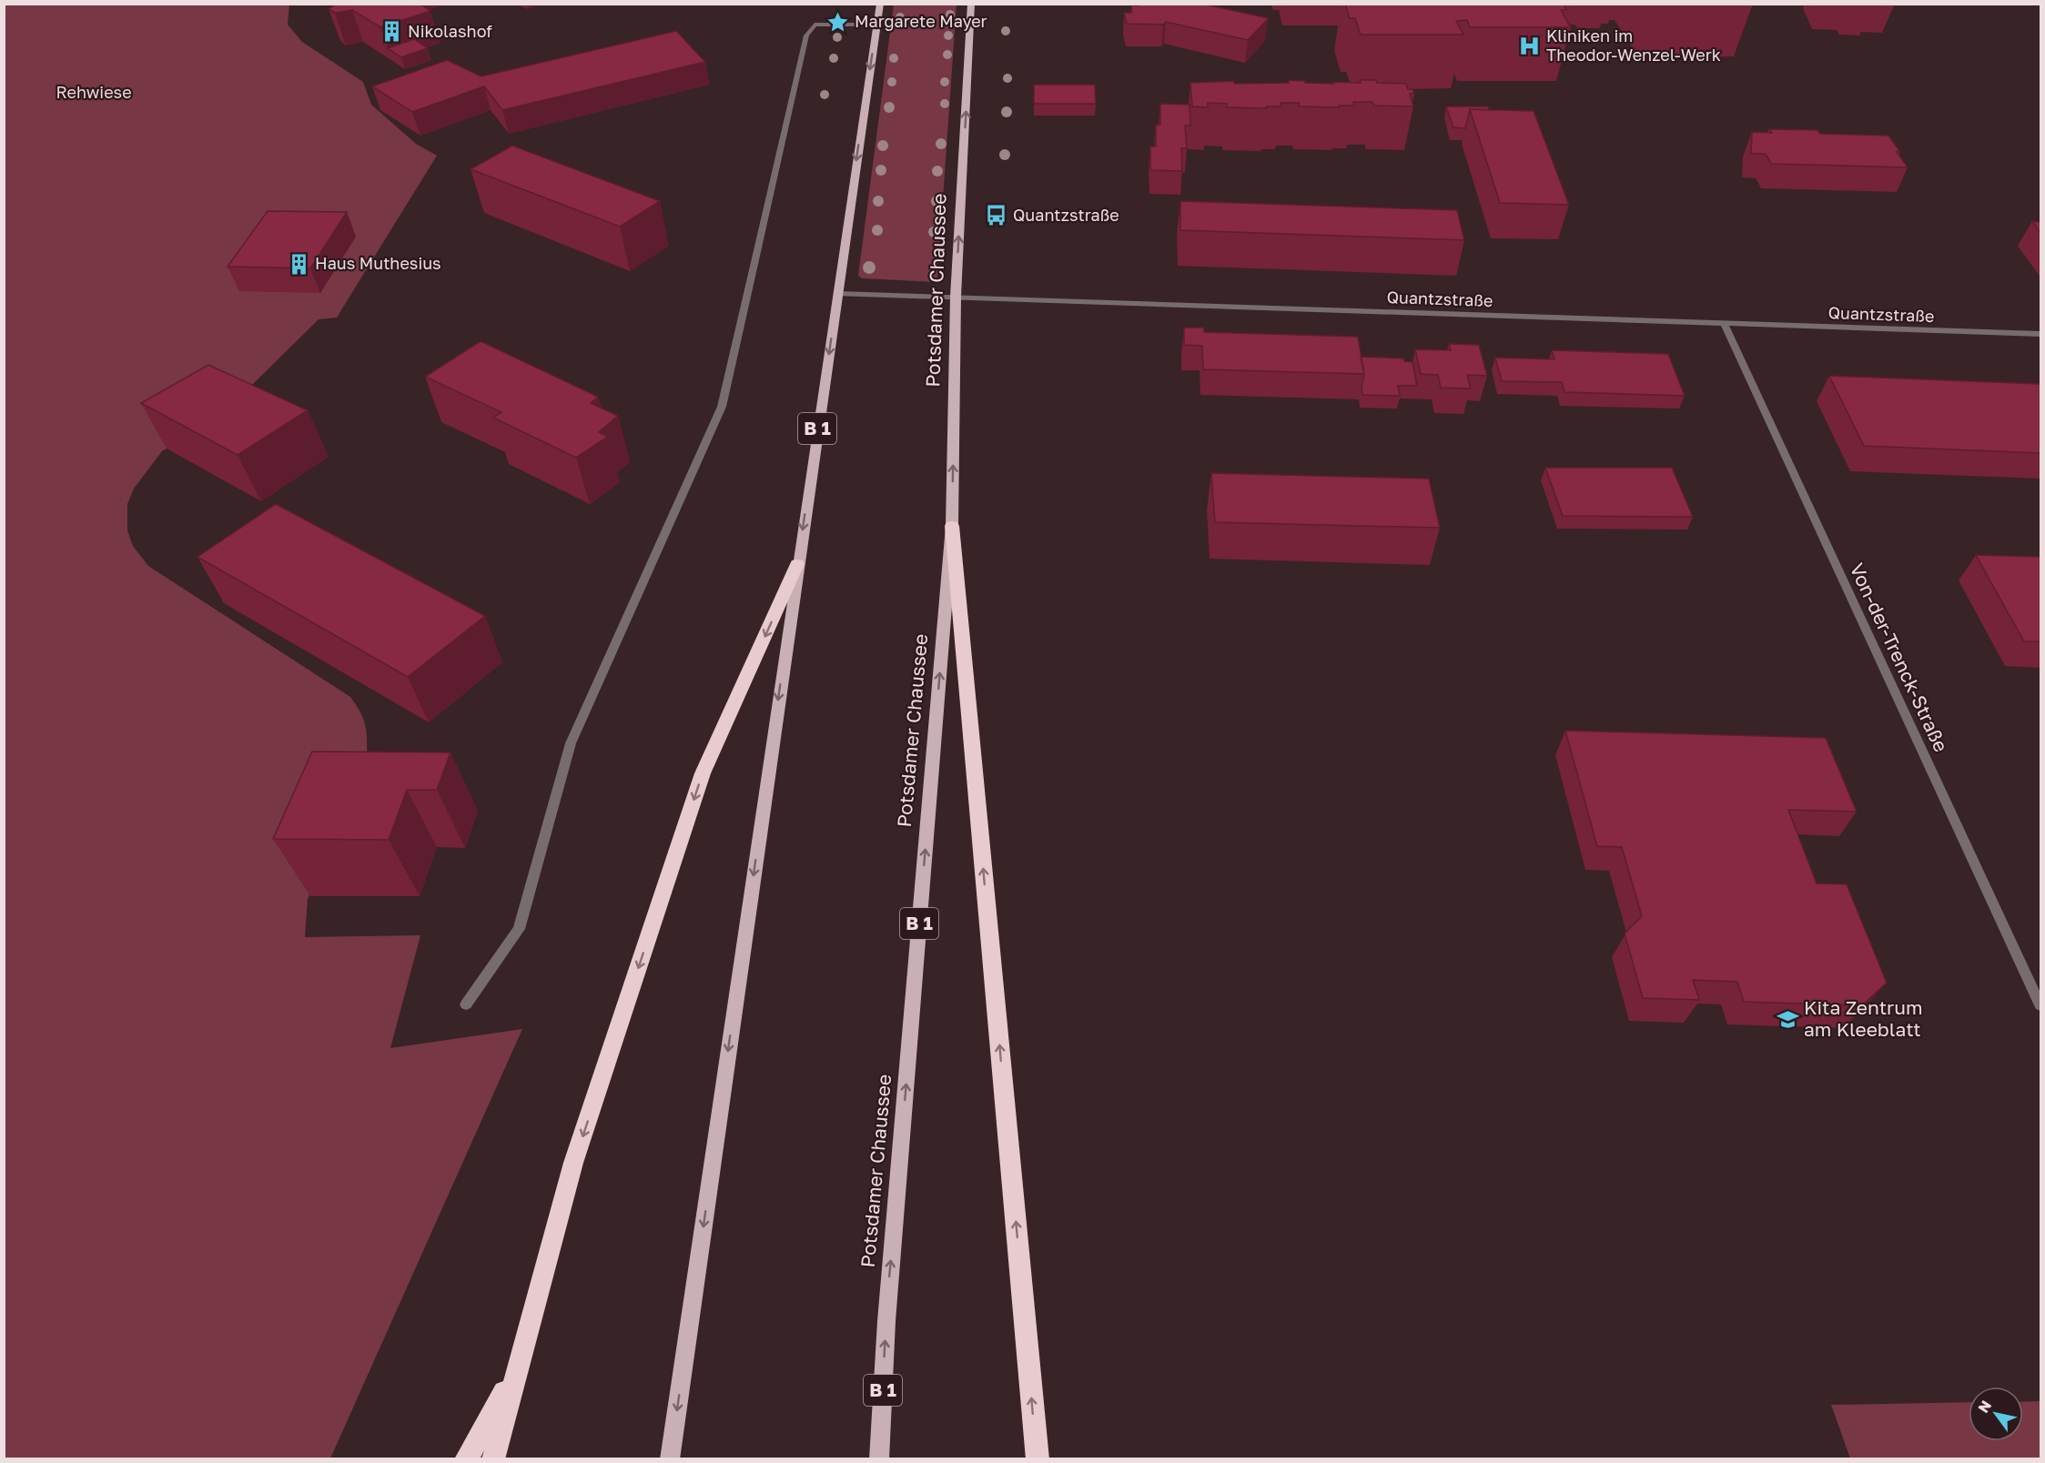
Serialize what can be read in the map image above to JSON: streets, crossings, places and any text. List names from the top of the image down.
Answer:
{
  "streets": {
    "main road": ["Potsdamer Chaussee", "B 1"],
    "street": ["Quantzstraße", "Von-der-Trenck-Straße"]
  },
  "crossings": [
    ["Potsdamer Chaussee", "Quantzstraße"],
    ["Quantzstraße", "B 1"],
    ["Quantzstraße", "Von-der-Trenck-Straße"]
  ],
  "one_way": ["Potsdamer Chaussee"],
  "parks": ["Rehwiese"],
  "places": {
    "place": ["Margarete Mayer"],
    "building": ["Nikolashof", "Haus Muthesius"],
    "hospital": ["Kliniken im Theodor-Wenzel-Werk"],
    "bus stop": ["Quantzstraße"],
    "school or university": ["Kita Zentrum am Kleeblatt"]
  },
  "north": "top left"
}
